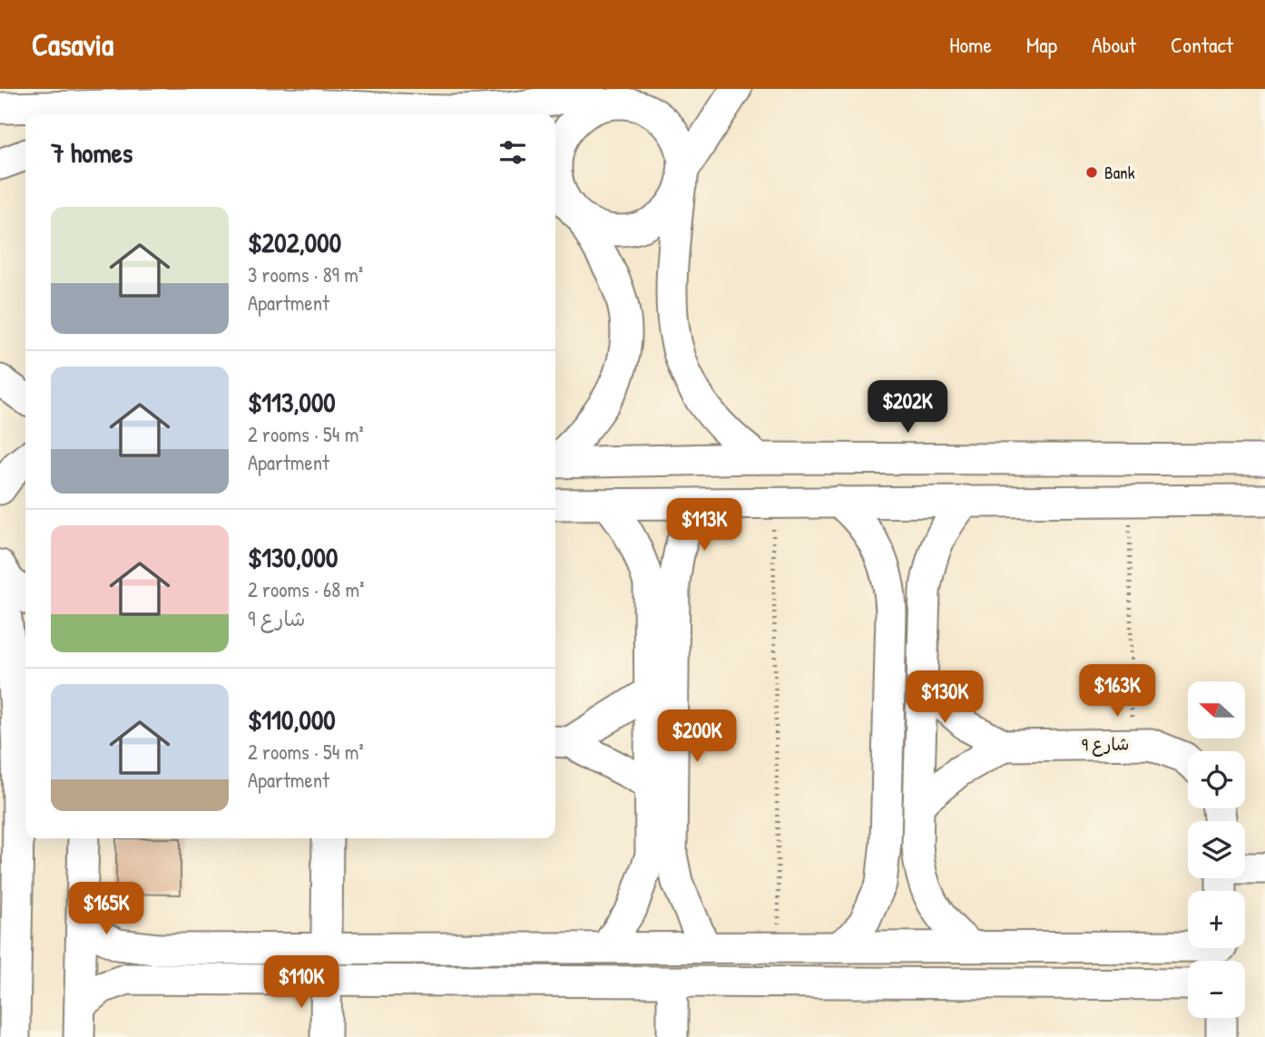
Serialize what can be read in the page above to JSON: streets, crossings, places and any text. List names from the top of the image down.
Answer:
{
  "streets": {
    "street": ["شارع 9"]
  },
  "places": ["Bank"],
  "north": "left",
  "page": {
    "header": "Casavia",
    "nav": [
      "Home",
      "Map",
      "About",
      "Contact"
    ],
    "heading": "7 homes",
    "list": [
      {
        "name": "$202,000",
        "note": "3 rooms · 89 m² · Apartment"
      },
      {
        "name": "$113,000",
        "note": "2 rooms · 54 m² · Apartment"
      },
      {
        "name": "$130,000",
        "note": "2 rooms · 68 m² · شارع 9"
      },
      {
        "name": "$110,000",
        "note": "2 rooms · 54 m² · Apartment"
      }
    ],
    "price": [
      "$202K",
      "$113K",
      "$163K",
      "$130K",
      "$200K",
      "$165K",
      "$110K"
    ],
    "map_buttons": ["+", "−"]
  }
}
